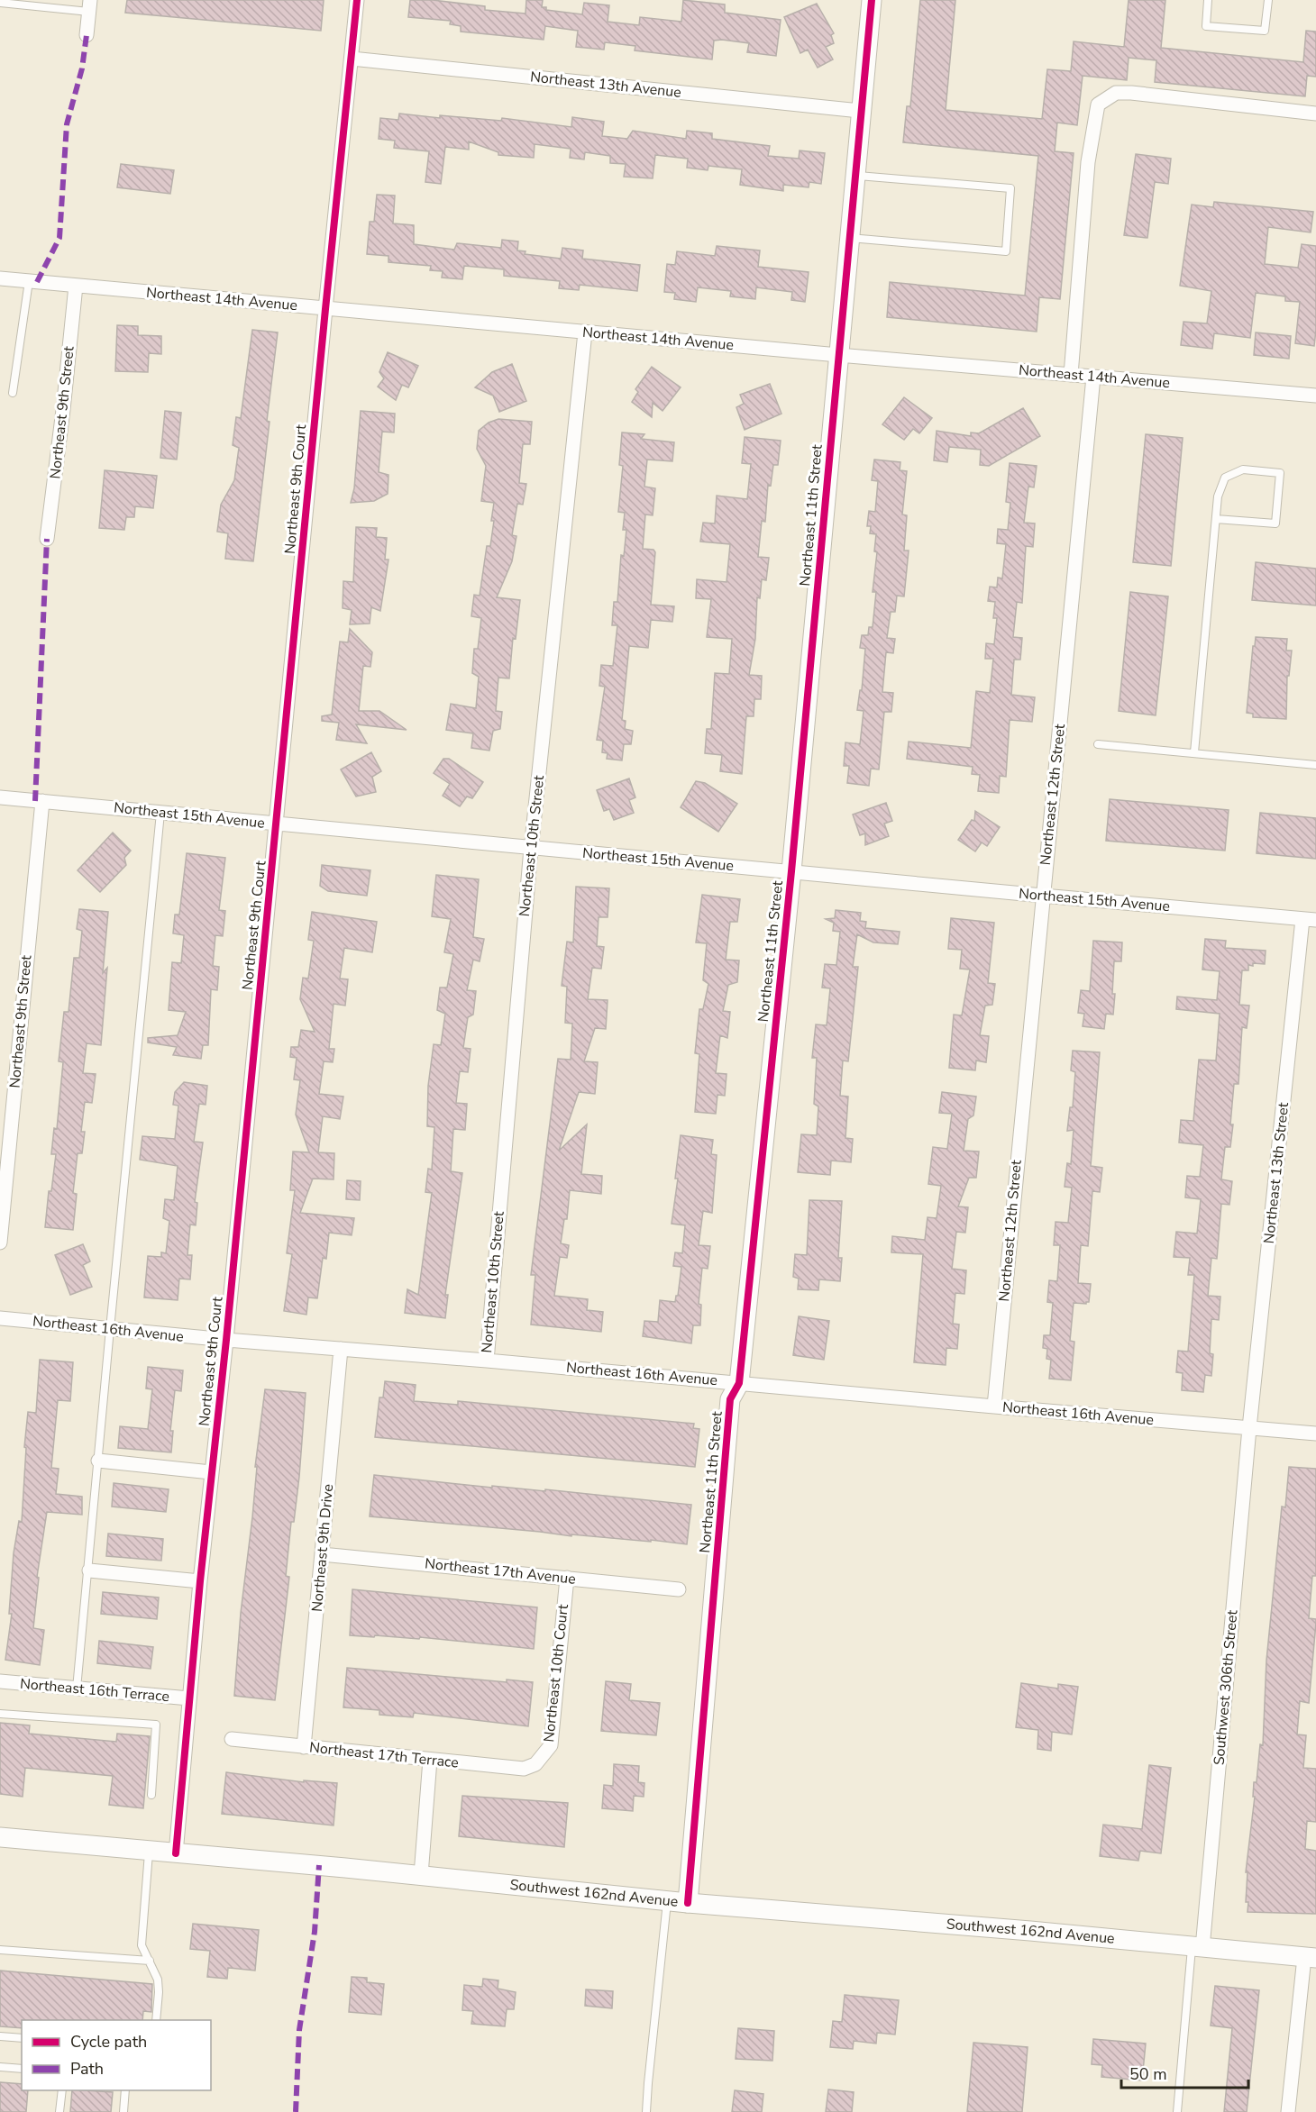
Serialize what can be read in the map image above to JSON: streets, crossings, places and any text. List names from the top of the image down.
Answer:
{
  "streets": {
    "street": [
      "Northeast 13th Avenue",
      "Northeast 14th Avenue",
      "Northeast 9th Street",
      "Northeast 9th Court",
      "Northeast 11th Street",
      "Northeast 12th Street",
      "Northeast 15th Avenue",
      "Northeast 10th Street",
      "Northeast 13th Street",
      "Northeast 16th Avenue",
      "Northeast 9th Drive",
      "Northeast 17th Avenue",
      "Northeast 10th Court",
      "Southwest 306th Street",
      "Northeast 16th Terrace",
      "Northeast 17th Terrace",
      "Southwest 162nd Avenue"
    ]
  },
  "crossings": [
    ["Northeast 13th Avenue", "Northeast 9th Court"],
    ["Northeast 13th Avenue", "Northeast 11th Street"],
    ["Northeast 14th Avenue", "Northeast 9th Street"],
    ["Northeast 14th Avenue", "Northeast 9th Court"],
    ["Northeast 14th Avenue", "Northeast 11th Street"],
    ["Northeast 14th Avenue", "Northeast 12th Street"],
    ["Northeast 14th Avenue", "Northeast 10th Street"],
    ["Northeast 9th Street", "Northeast 15th Avenue"],
    ["Northeast 9th Court", "Northeast 15th Avenue"],
    ["Northeast 9th Court", "Northeast 16th Avenue"],
    ["Northeast 9th Court", "Northeast 16th Terrace"],
    ["Northeast 9th Court", "Southwest 162nd Avenue"],
    ["Northeast 11th Street", "Northeast 15th Avenue"],
    ["Northeast 11th Street", "Northeast 16th Avenue"],
    ["Northeast 11th Street", "Southwest 162nd Avenue"],
    ["Northeast 12th Street", "Northeast 15th Avenue"],
    ["Northeast 12th Street", "Northeast 16th Avenue"],
    ["Northeast 15th Avenue", "Northeast 10th Street"],
    ["Northeast 15th Avenue", "Northeast 13th Street"],
    ["Northeast 10th Street", "Northeast 16th Avenue"],
    ["Northeast 13th Street", "Northeast 16th Avenue"],
    ["Northeast 13th Street", "Southwest 306th Street"],
    ["Northeast 16th Avenue", "Northeast 9th Drive"],
    ["Northeast 16th Avenue", "Southwest 306th Street"],
    ["Northeast 9th Drive", "Northeast 17th Avenue"],
    ["Northeast 9th Drive", "Northeast 17th Terrace"],
    ["Northeast 17th Avenue", "Northeast 10th Court"],
    ["Northeast 10th Court", "Northeast 17th Terrace"],
    ["Southwest 306th Street", "Southwest 162nd Avenue"]
  ],
  "legend": ["Cycle path", "Path"],
  "scale_bar": "50 m"
}
